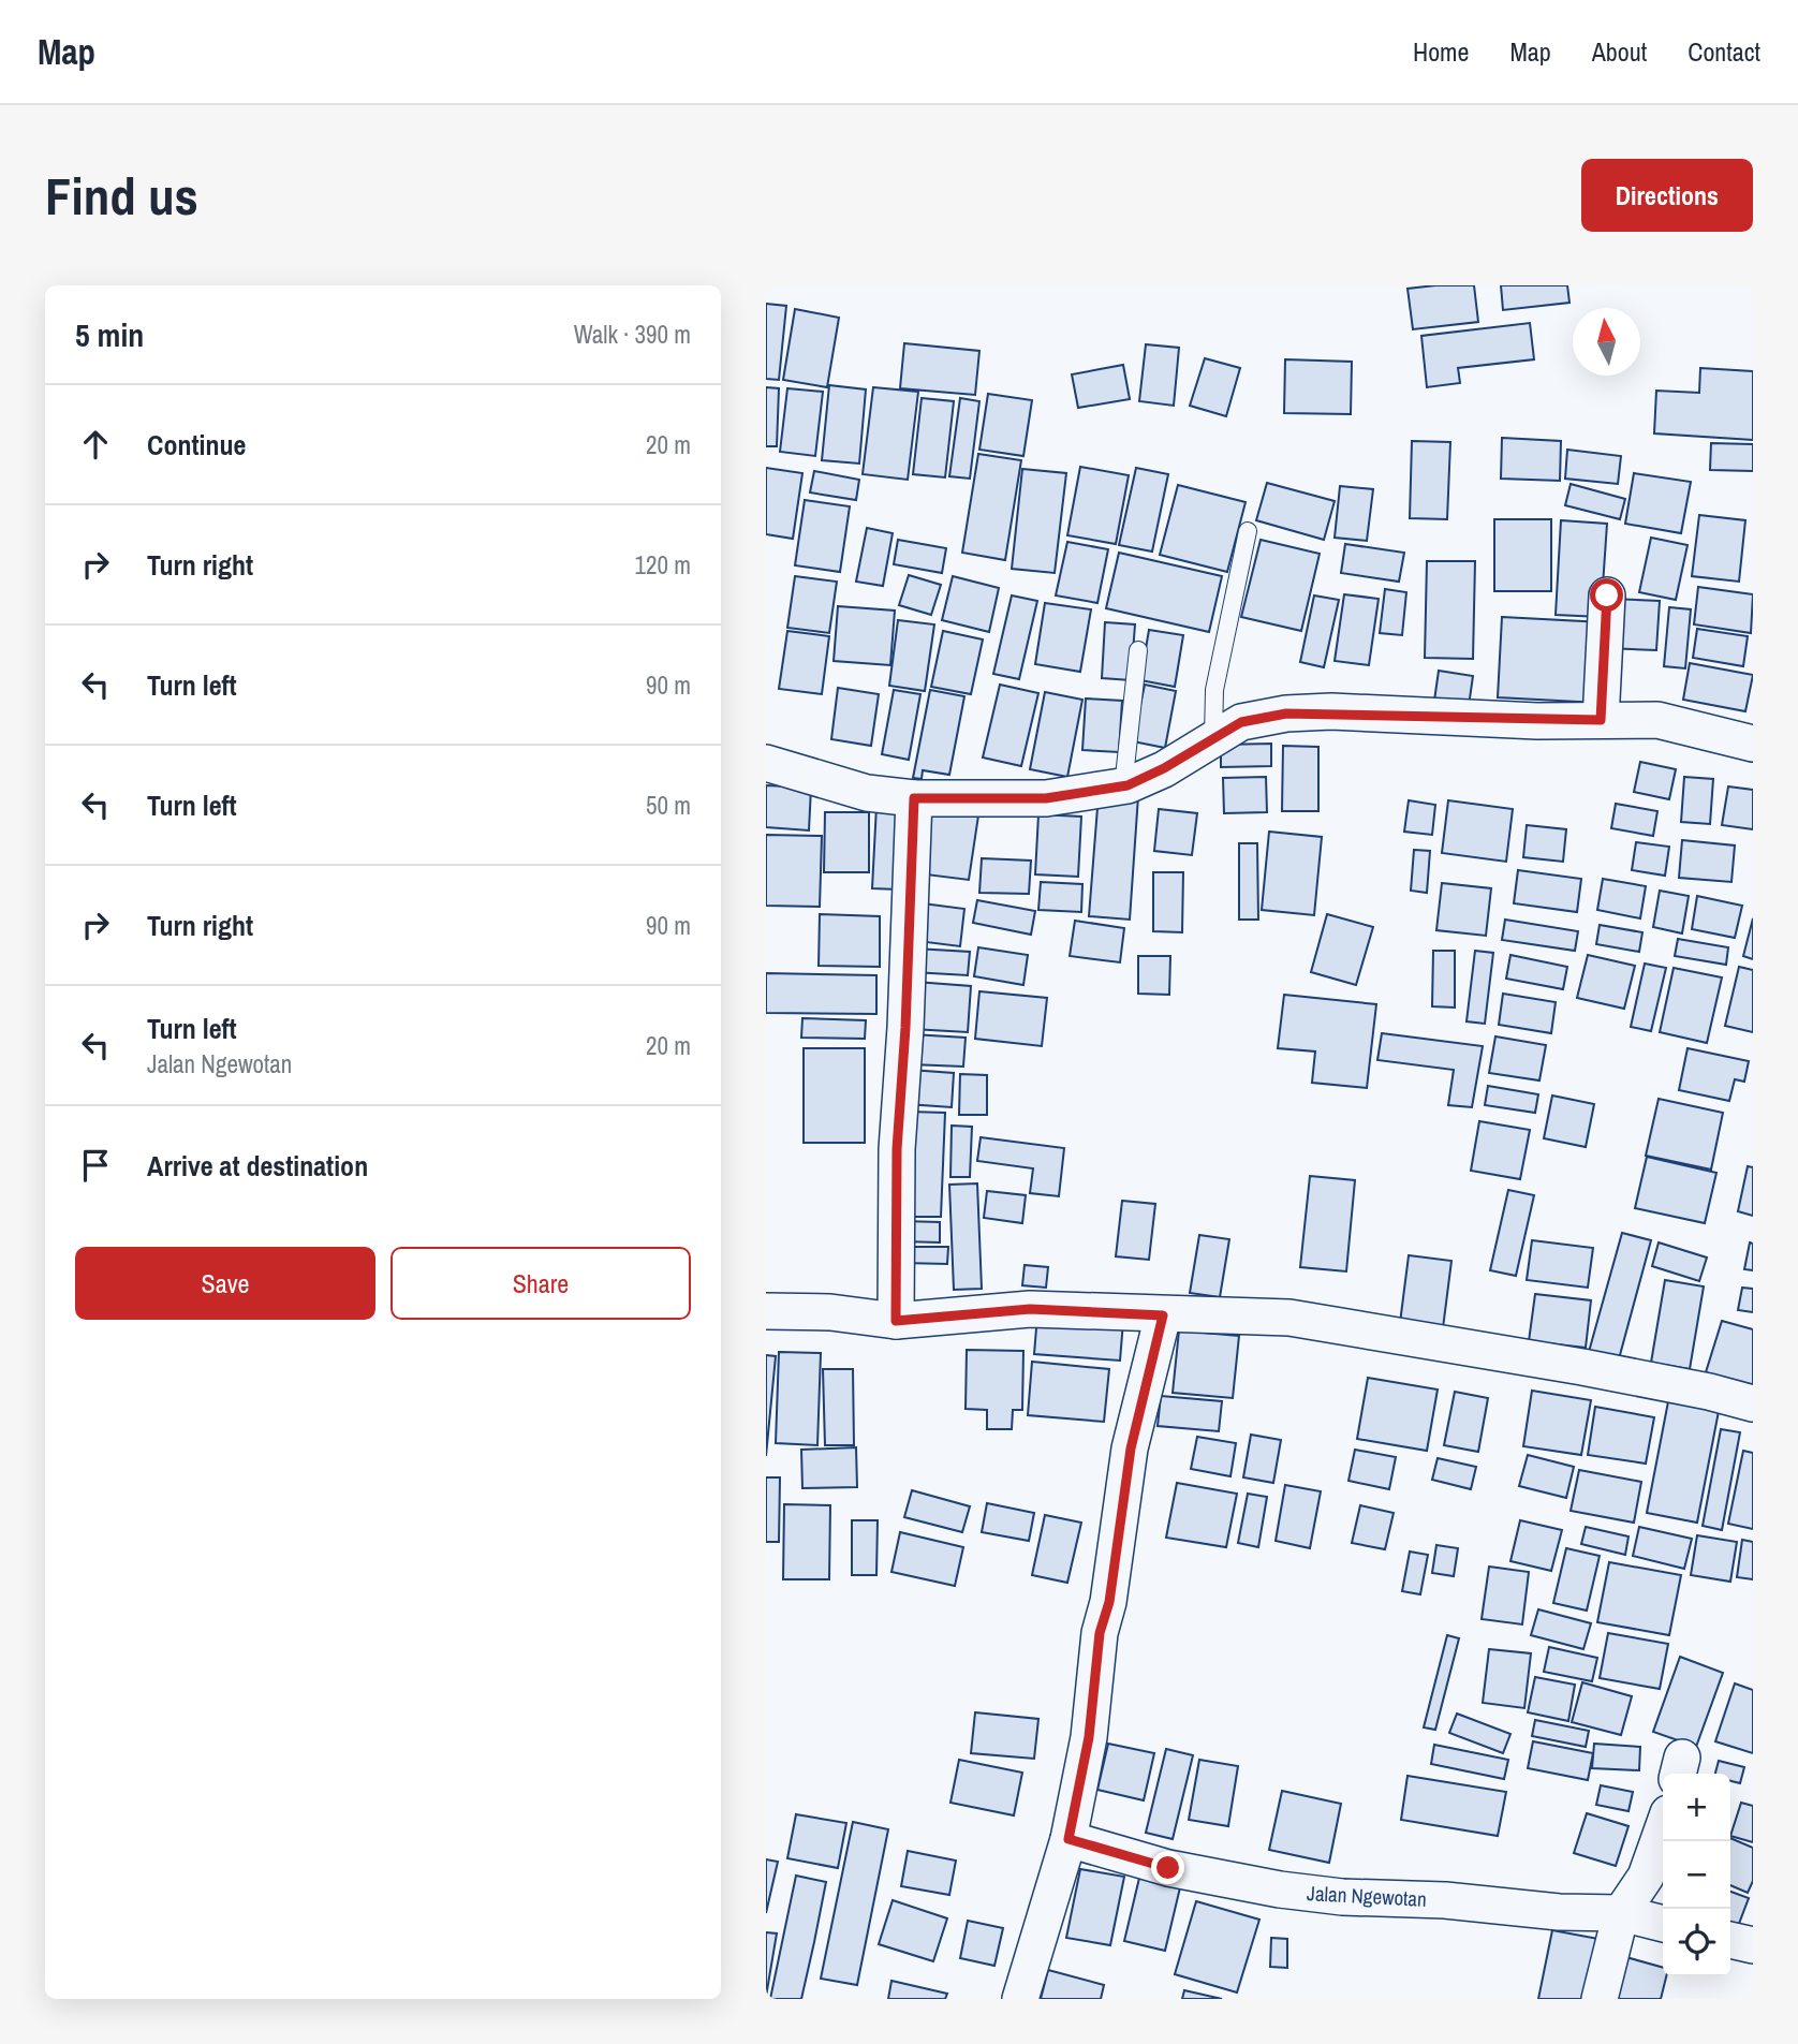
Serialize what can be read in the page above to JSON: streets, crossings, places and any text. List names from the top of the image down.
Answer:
{
  "streets": {
    "street": ["Jalan Ngewotan"]
  },
  "north": "top",
  "page": {
    "header": "Map",
    "nav": [
      "Home",
      "Map",
      "About",
      "Contact"
    ],
    "buttons": [
      "Directions",
      ["Save", "Share"]
    ],
    "title": "Find us",
    "heading": ["5 min", "Walk · 390 m"],
    "list": [
      ["Continue", "20 m"],
      ["Turn right", "120 m"],
      ["Turn left", "90 m"],
      ["Turn left", "50 m"],
      ["Turn right", "90 m"],
      ["Turn left", "Jalan Ngewotan", "20 m"],
      "Arrive at destination"
    ],
    "map_buttons": ["+", "−"]
  }
}
